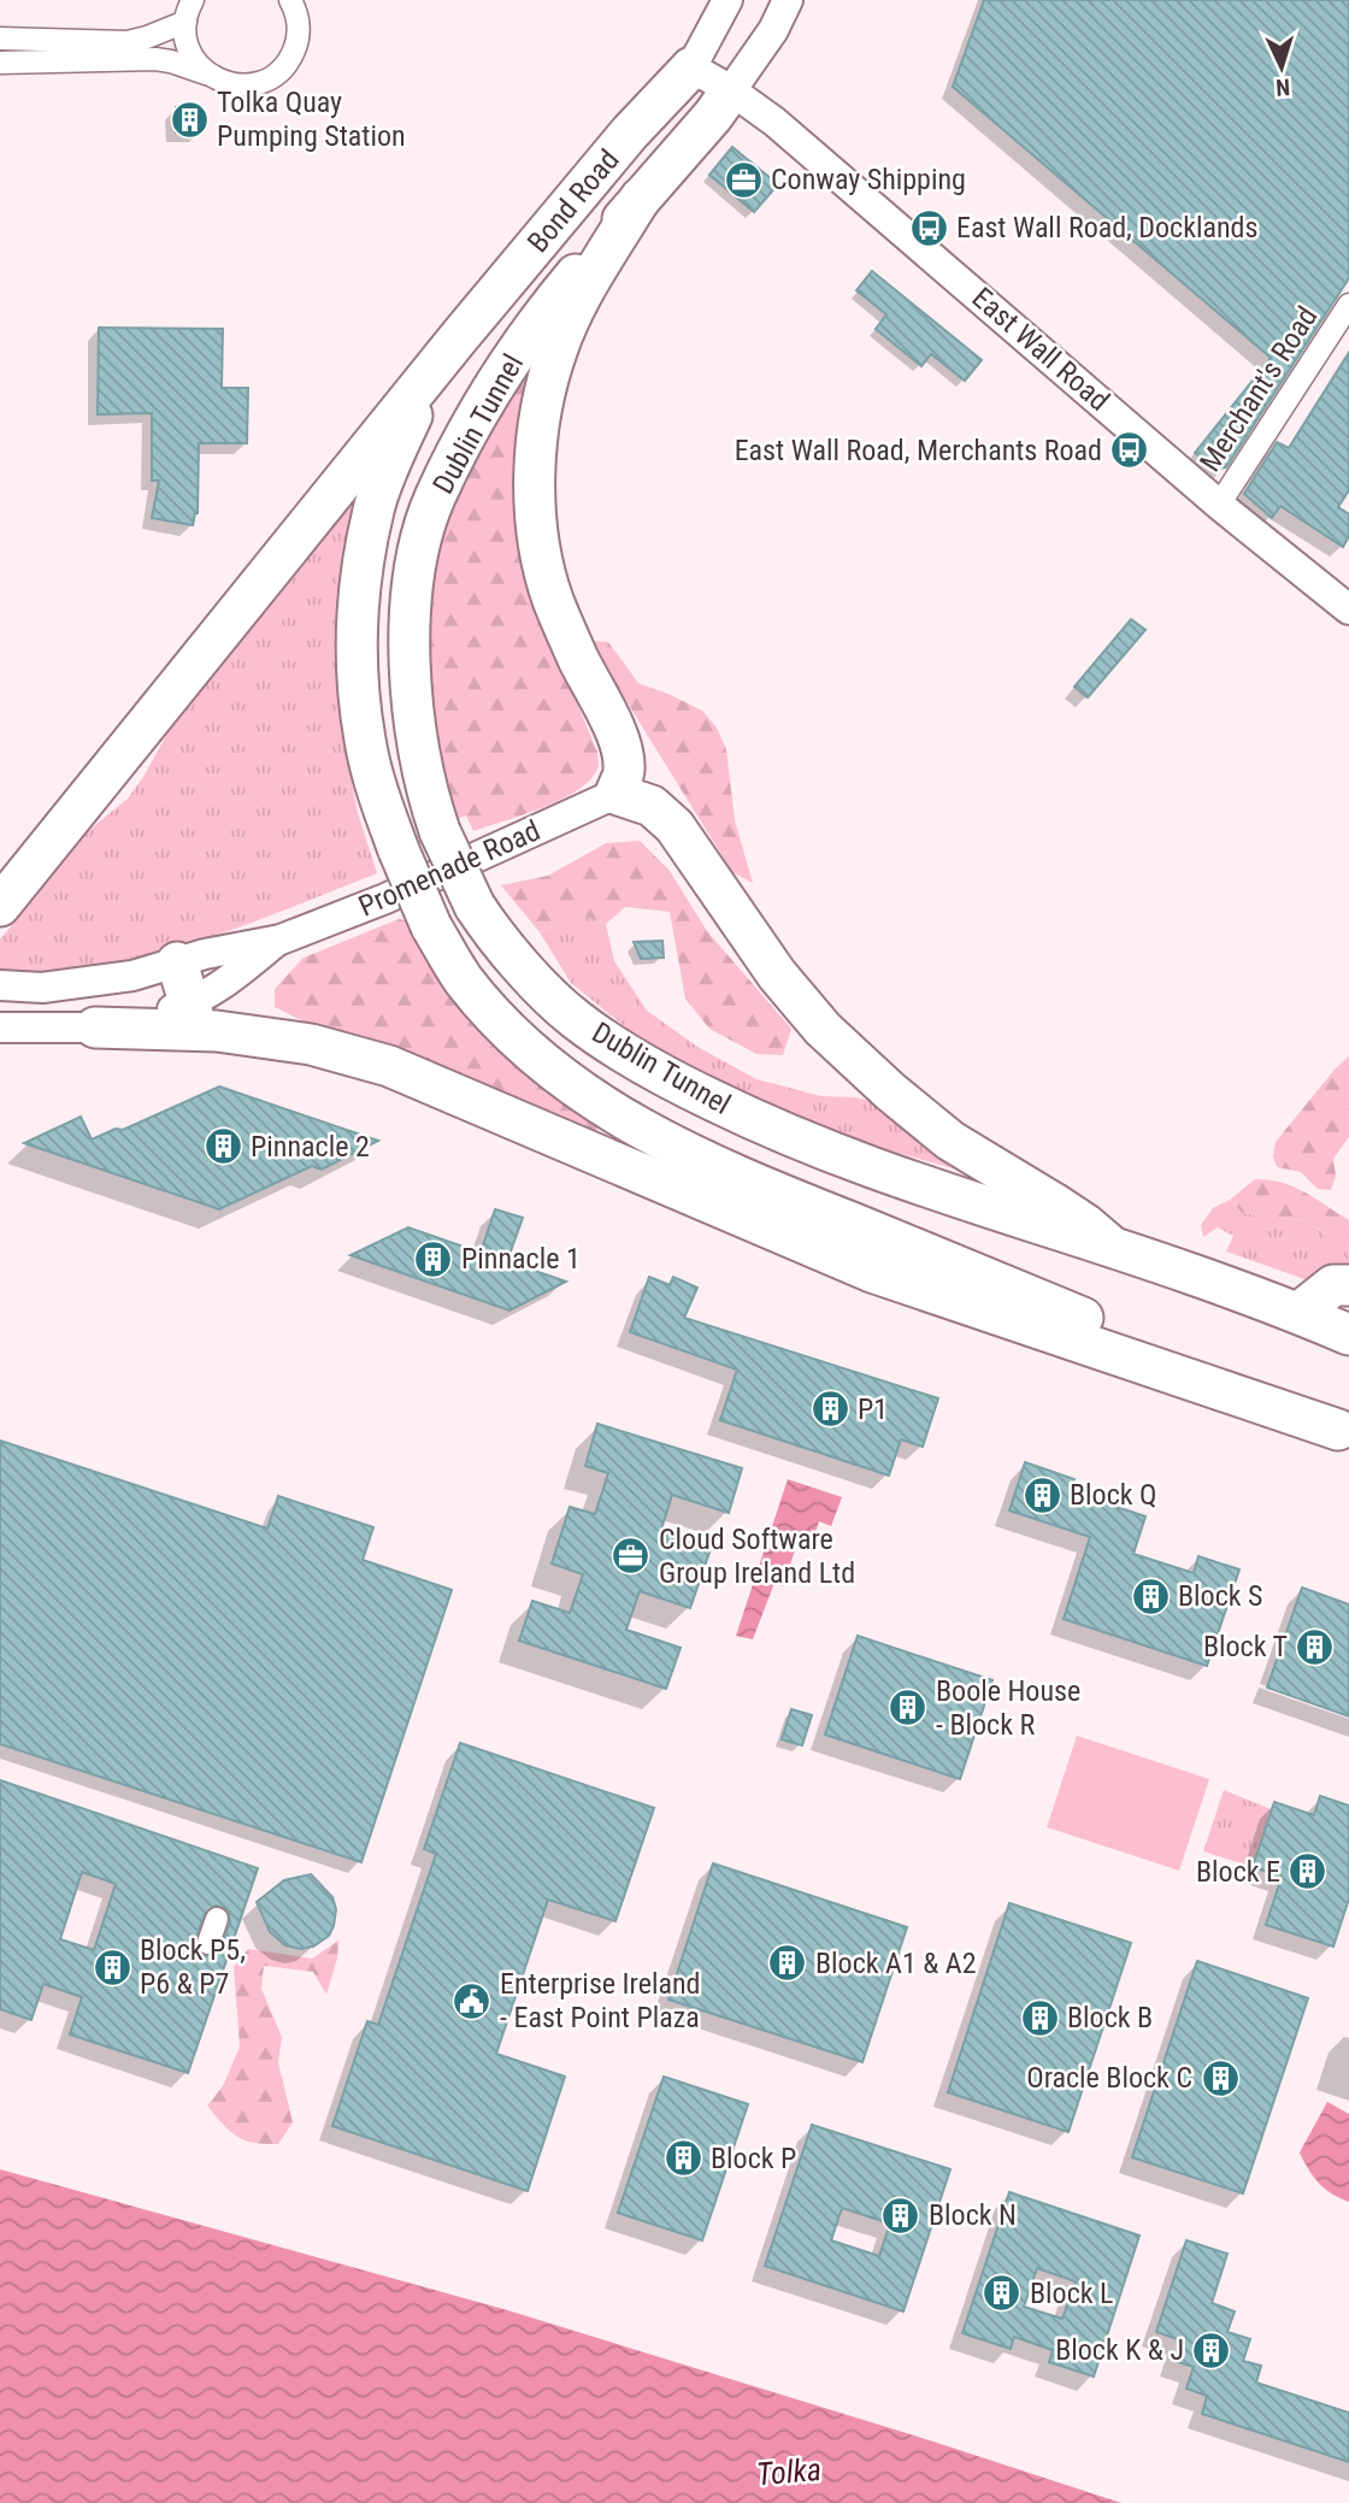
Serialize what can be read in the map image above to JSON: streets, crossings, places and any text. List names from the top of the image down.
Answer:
{
  "streets": {
    "highway": ["Bond Road", "Dublin Tunnel"],
    "main road": ["East Wall Road", "Promenade Road"],
    "street": ["Merchant's Road"]
  },
  "crossings": [
    ["Bond Road", "East Wall Road"],
    ["Bond Road", "Dublin Tunnel"],
    ["East Wall Road", "Merchant's Road"]
  ],
  "water": ["Tolka"],
  "places": {
    "building": [
      "Tolka Quay Pumping Station",
      "Pinnacle 2",
      "Pinnacle 1",
      "P1",
      "Block Q",
      "Block S",
      "Block T",
      "Boole House - Block R",
      "Block E",
      "Block A1 & A2",
      "Block P5, P6 & P7",
      "Block B",
      "Oracle Block C",
      "Block P",
      "Block N",
      "Block L",
      "Block K & J"
    ],
    "office": ["Conway Shipping", "Cloud Software Group Ireland Ltd"],
    "bus stop": ["East Wall Road, Docklands", "East Wall Road, Merchants Road"],
    "public building": ["Enterprise Ireland - East Point Plaza"]
  },
  "north": "bottom"
}
